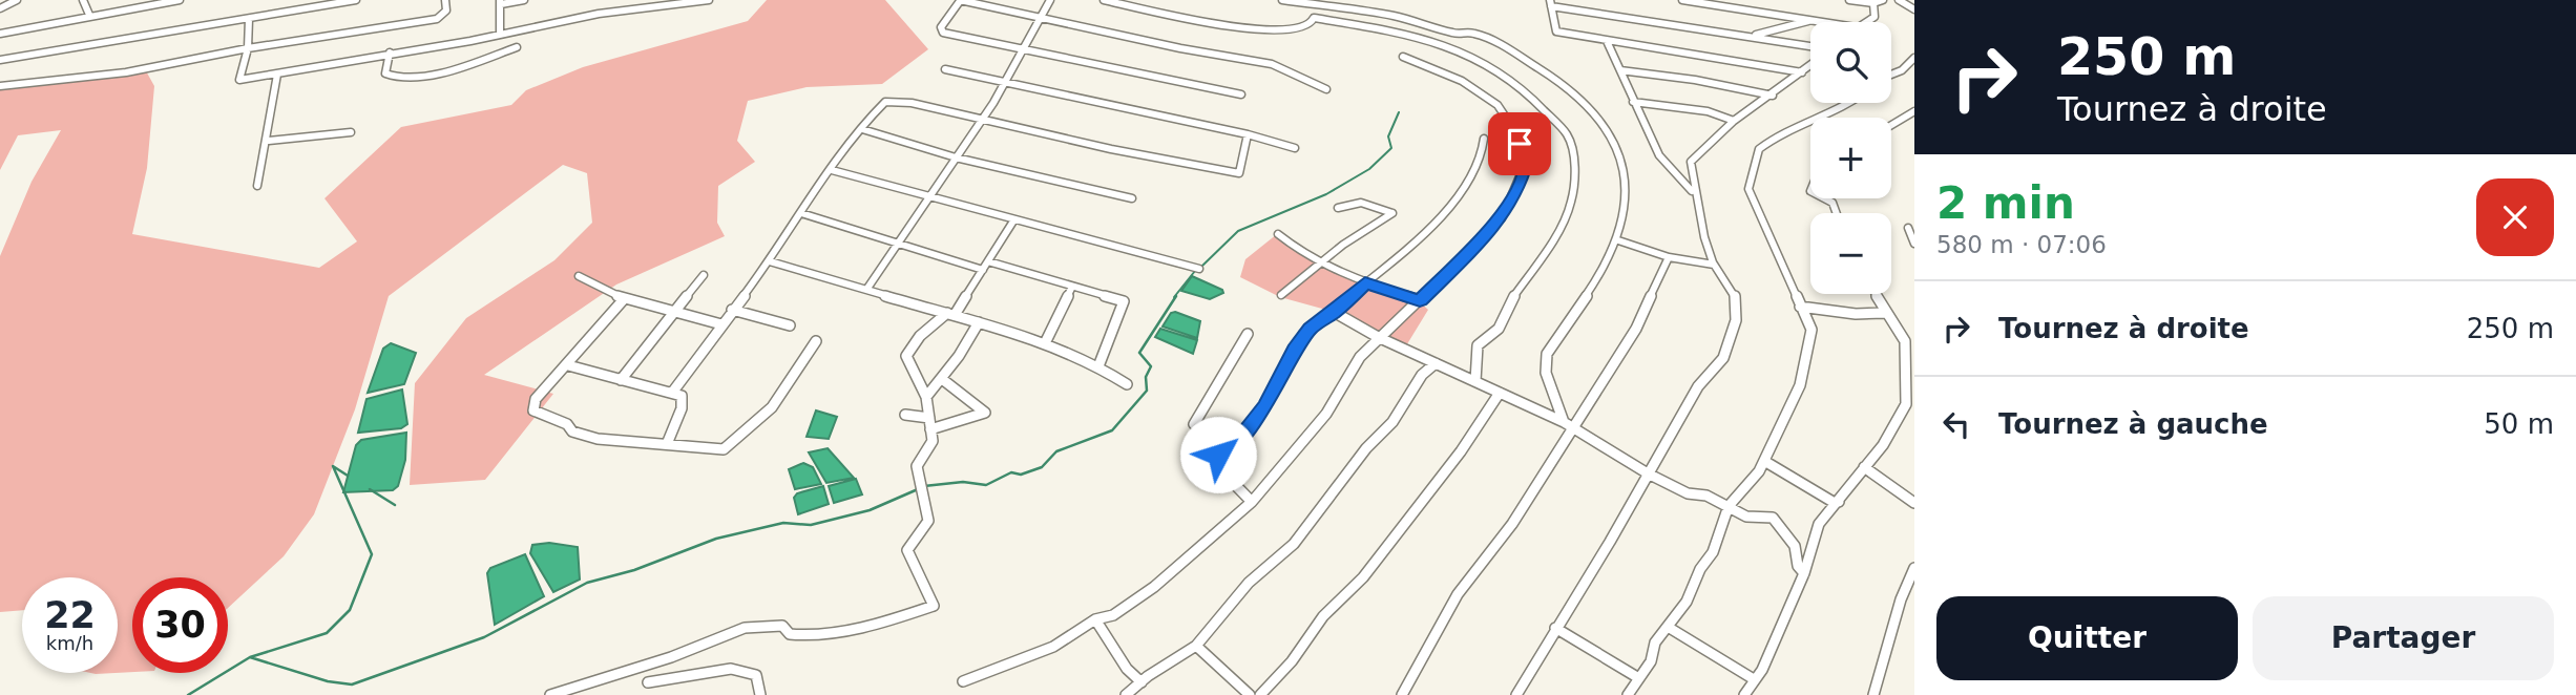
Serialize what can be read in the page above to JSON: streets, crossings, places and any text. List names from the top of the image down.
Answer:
{
  "page": {
    "turn": ["250 m", "Tournez à droite"],
    "map_buttons": ["+", "−"],
    "heading": ["2 min", "580 m · 07:06"],
    "list": [
      {
        "name": "Tournez à droite",
        "value": "250 m"
      },
      {
        "name": "Tournez à gauche",
        "value": "50 m"
      }
    ],
    "speed": "22 km/h",
    "limit": "30",
    "buttons": ["Quitter", "Partager"]
  }
}
